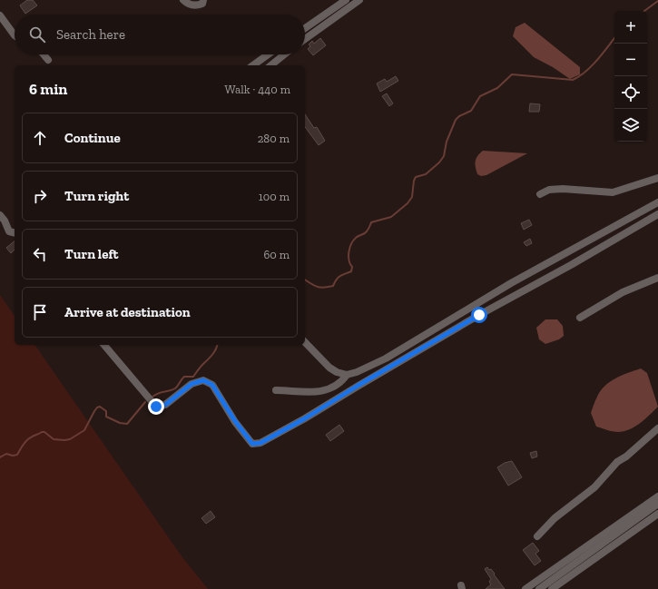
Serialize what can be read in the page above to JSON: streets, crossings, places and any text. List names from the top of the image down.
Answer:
{
  "page": {
    "map_buttons": ["+", "−"],
    "search": "Search here",
    "heading": ["6 min", "Walk · 440 m"],
    "list": [
      ["Continue", "280 m"],
      ["Turn right", "100 m"],
      ["Turn left", "60 m"],
      "Arrive at destination"
    ]
  }
}
